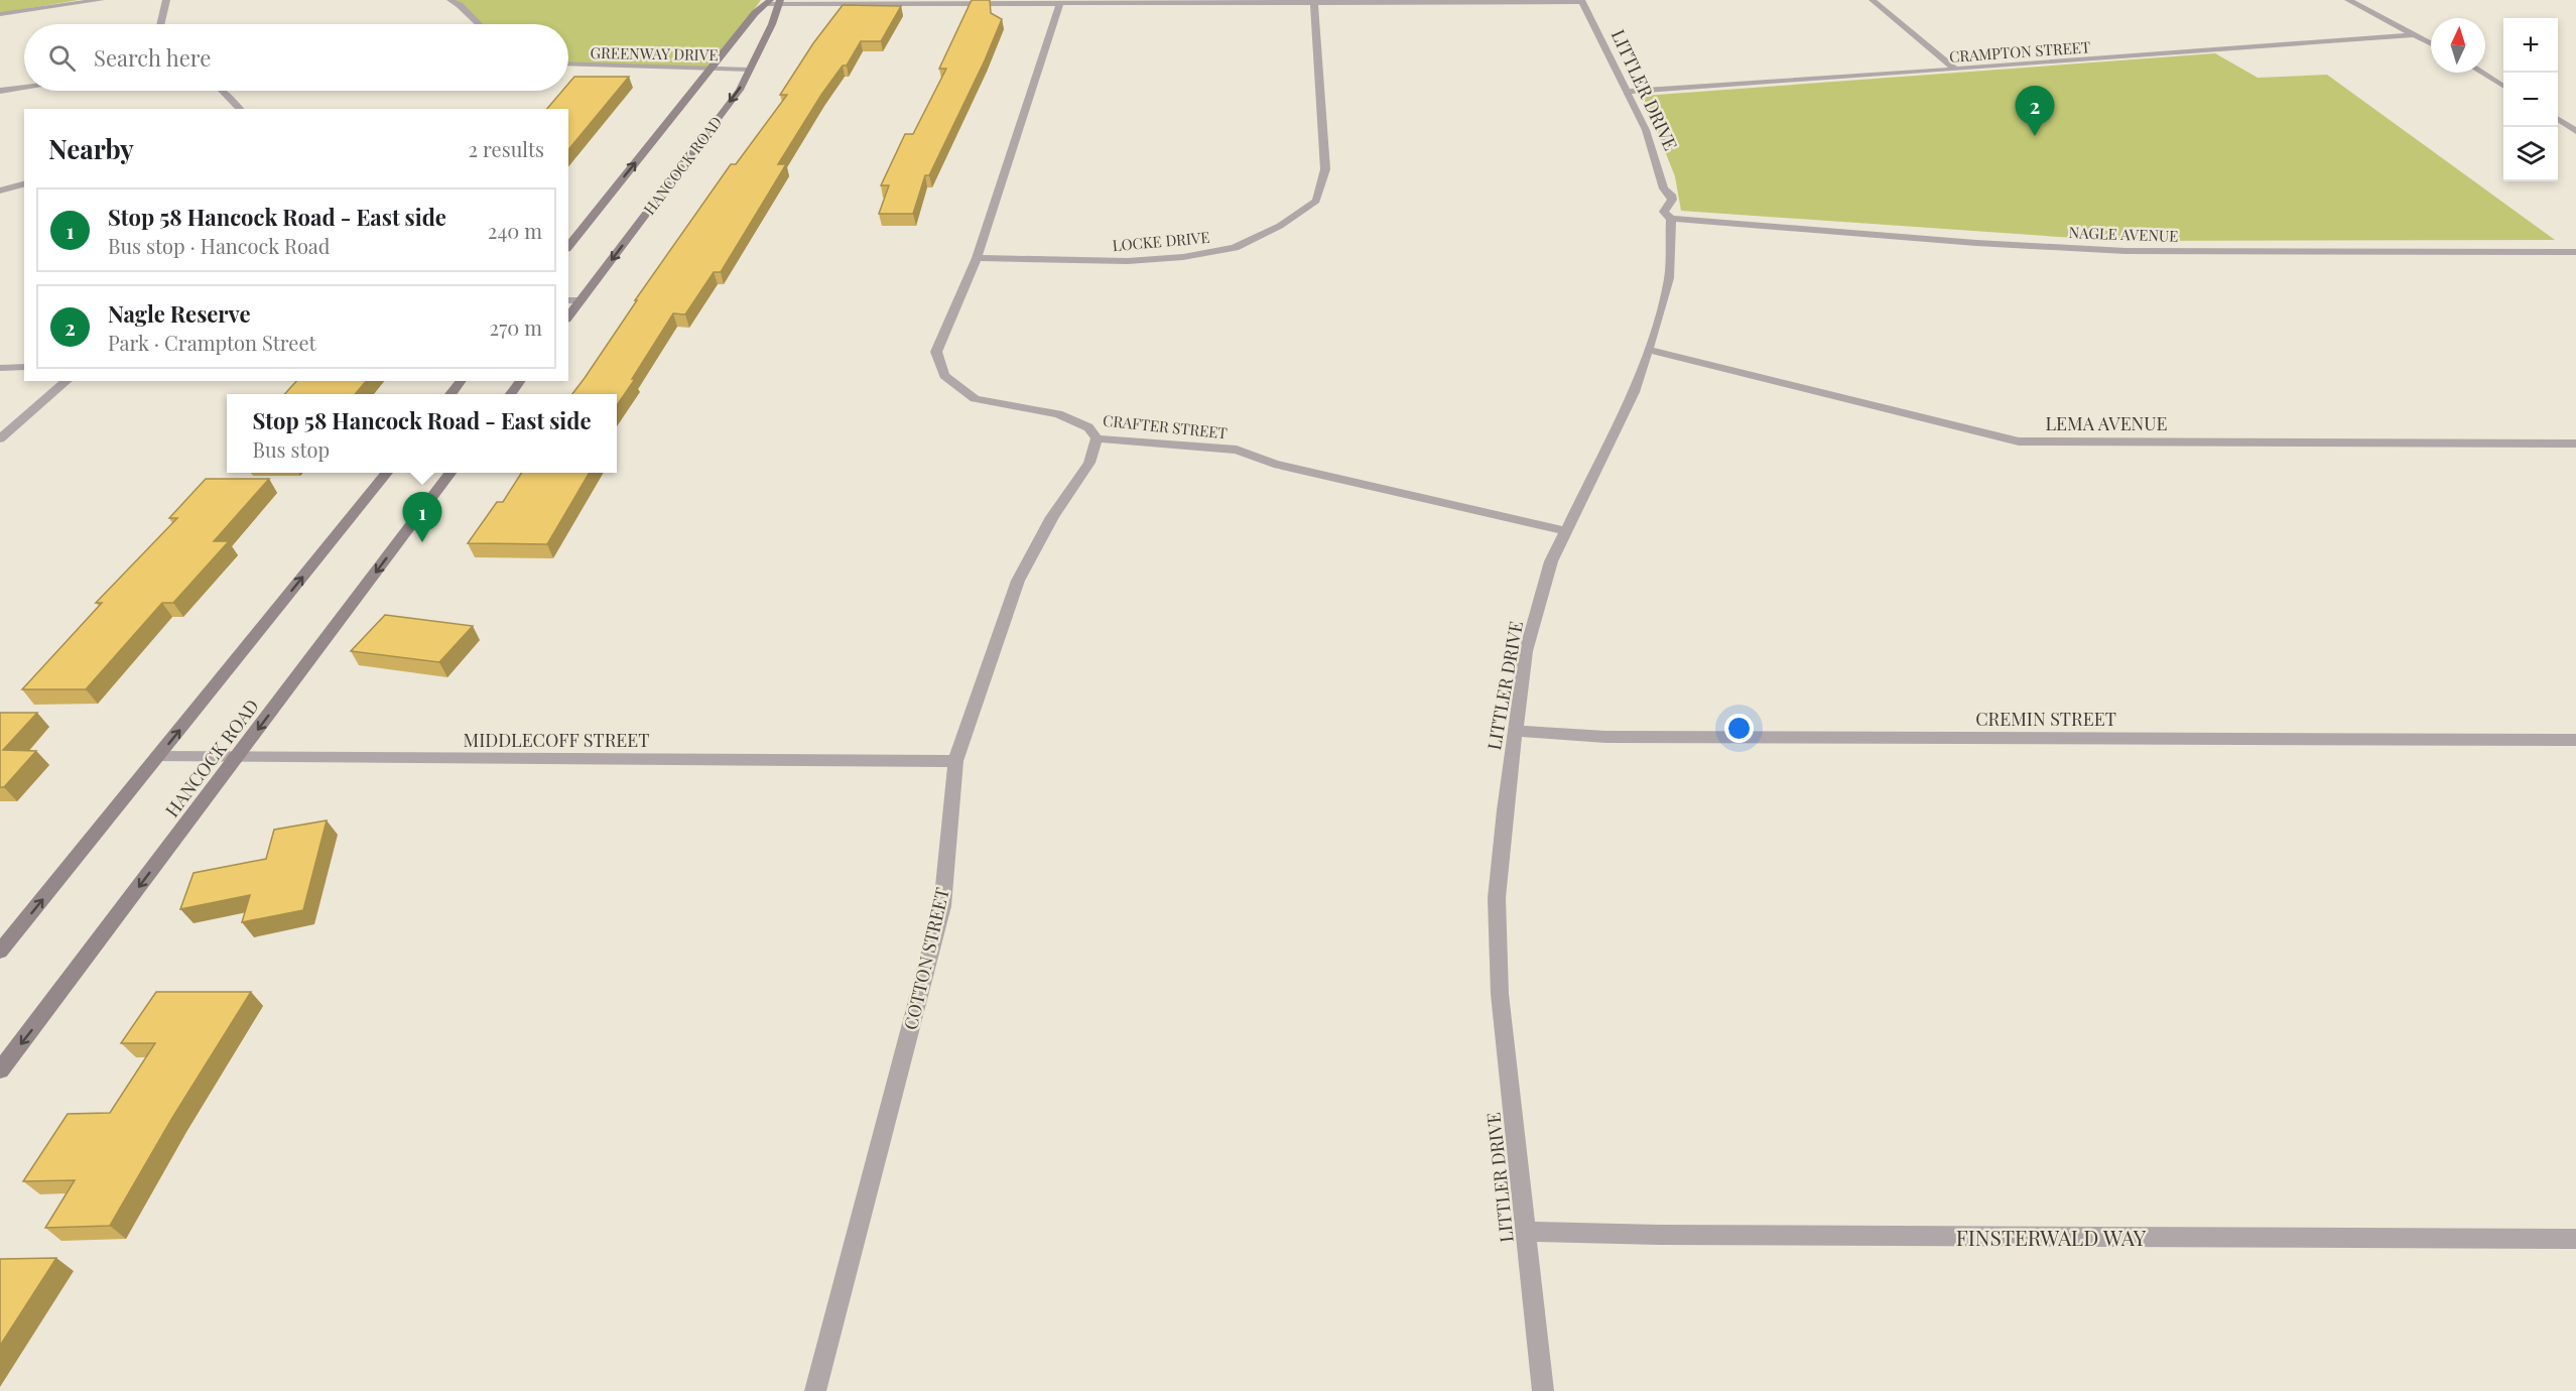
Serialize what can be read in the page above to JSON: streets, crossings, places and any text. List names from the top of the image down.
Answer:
{
  "streets": {
    "main road": ["HANCOCK ROAD"],
    "street": [
      "CRAMPTON STREET",
      "GREENWAY DRIVE",
      "LITTLER DRIVE",
      "NAGLE AVENUE",
      "LOCKE DRIVE",
      "LEMA AVENUE",
      "CRAFTER STREET",
      "CREMIN STREET",
      "MIDDLECOFF STREET",
      "COTTON STREET",
      "FINSTERWALD WAY"
    ]
  },
  "crossings": [
    ["CRAMPTON STREET", "LITTLER DRIVE"],
    ["GREENWAY DRIVE", "HANCOCK ROAD"],
    ["LITTLER DRIVE", "NAGLE AVENUE"],
    ["LITTLER DRIVE", "LEMA AVENUE"],
    ["LITTLER DRIVE", "CRAFTER STREET"],
    ["LITTLER DRIVE", "CREMIN STREET"],
    ["LITTLER DRIVE", "FINSTERWALD WAY"],
    ["HANCOCK ROAD", "MIDDLECOFF STREET"],
    ["LOCKE DRIVE", "CRAFTER STREET"],
    ["CRAFTER STREET", "COTTON STREET"],
    ["MIDDLECOFF STREET", "COTTON STREET"]
  ],
  "north": "top",
  "page": {
    "map_buttons": ["+", "−"],
    "search": "Search here",
    "pins": ["2", "1"],
    "heading": ["Nearby", "2 results"],
    "list": [
      {
        "mark": "1",
        "name": "Stop 58 Hancock Road - East side",
        "note": "Bus stop · Hancock Road",
        "value": "240 m"
      },
      {
        "mark": "2",
        "name": "Nagle Reserve",
        "note": "Park · Crampton Street",
        "value": "270 m"
      }
    ],
    "popup": ["Stop 58 Hancock Road - East side", "Bus stop"]
  }
}
